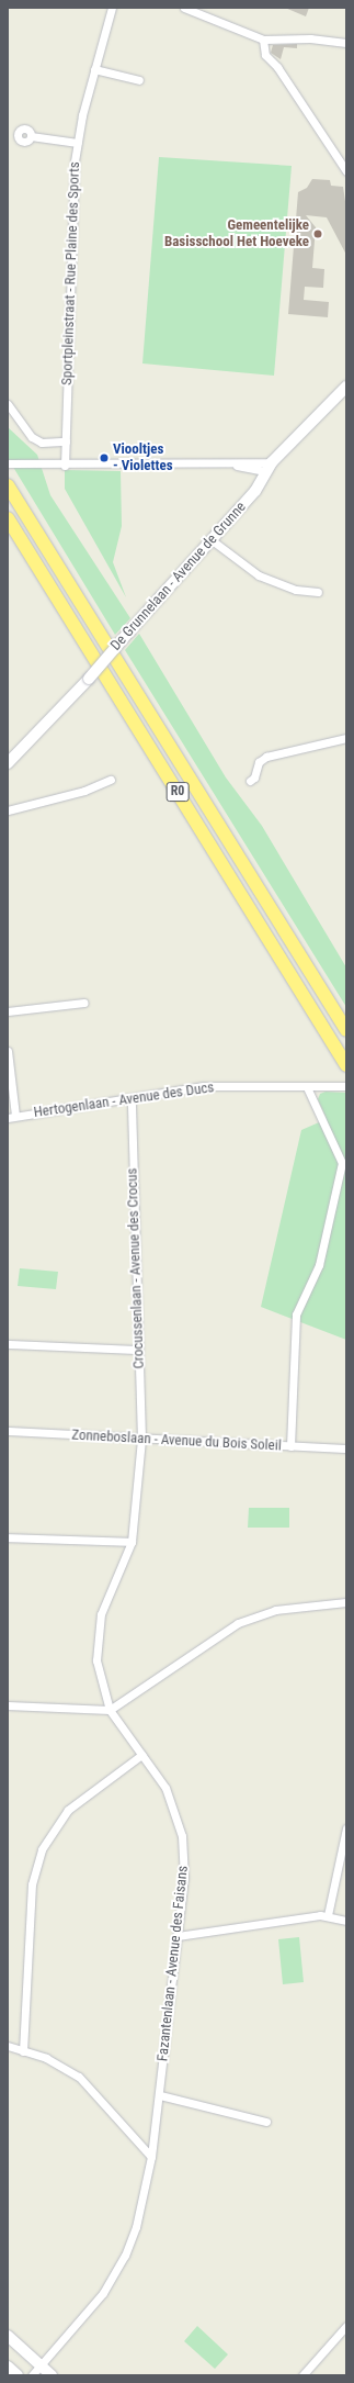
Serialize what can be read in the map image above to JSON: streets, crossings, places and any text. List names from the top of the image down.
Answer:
{
  "streets": {
    "highway": ["R0"],
    "street": [
      "Sportpleinstraat - Rue Plaine des Sports",
      "De Grunnelaan - Avenue de Grunne",
      "Hertogenlaan - Avenue des Ducs",
      "Crocussenlaan - Avenue des Crocus",
      "Zonneboslaan - Avenue du Bois Soleil",
      "Fazantenlaan - Avenue des Faisans"
    ]
  },
  "crossings": [
    ["Hertogenlaan - Avenue des Ducs", "Crocussenlaan - Avenue des Crocus"],
    ["Crocussenlaan - Avenue des Crocus", "Zonneboslaan - Avenue du Bois Soleil"],
    ["Crocussenlaan - Avenue des Crocus", "Fazantenlaan - Avenue des Faisans"],
    ["Zonneboslaan - Avenue du Bois Soleil", "Fazantenlaan - Avenue des Faisans"]
  ],
  "places": ["Gemeentelijke Basisschool Het Hoeveke", "Viooltjes - Violettes"]
}
